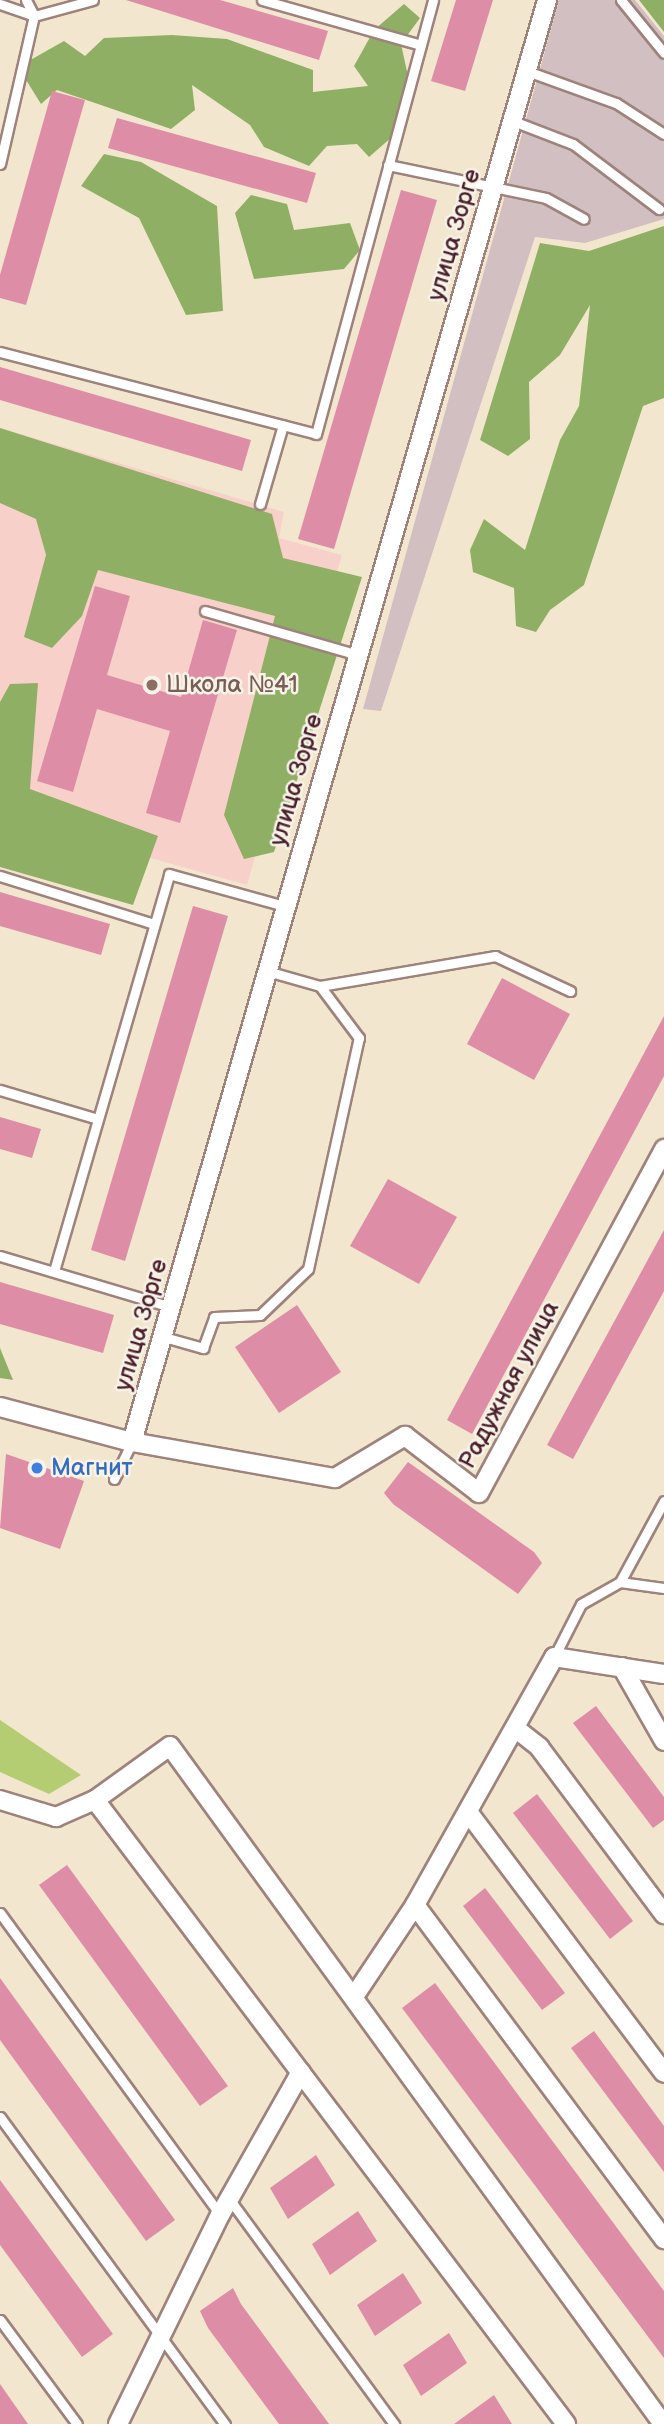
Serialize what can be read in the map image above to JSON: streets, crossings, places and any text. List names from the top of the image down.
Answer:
{
  "streets": {
    "street": ["улица Зорге", "Радужная улица"]
  },
  "crossings": [
    ["улица Зорге", "Радужная улица"]
  ],
  "places": ["Школа №41", "Магнит"]
}
